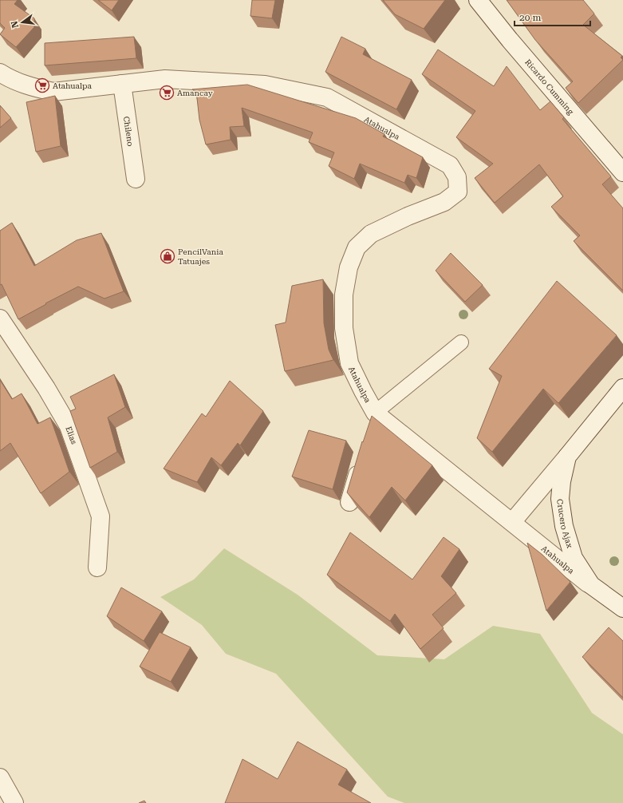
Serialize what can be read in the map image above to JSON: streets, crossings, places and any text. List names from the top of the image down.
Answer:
{
  "streets": {
    "street": [
      "Ricardo Cumming",
      "Atahualpa",
      "Chileno",
      "Elias",
      "Crucero Ajax"
    ]
  },
  "crossings": [
    ["Atahualpa", "Chileno"],
    ["Atahualpa", "Crucero Ajax"]
  ],
  "places": {
    "supermarket": ["Atahualpa", "Amancay"],
    "shop": ["PencilVania Tatuajes"]
  },
  "scale_bar": "20 m",
  "north": "left"
}
